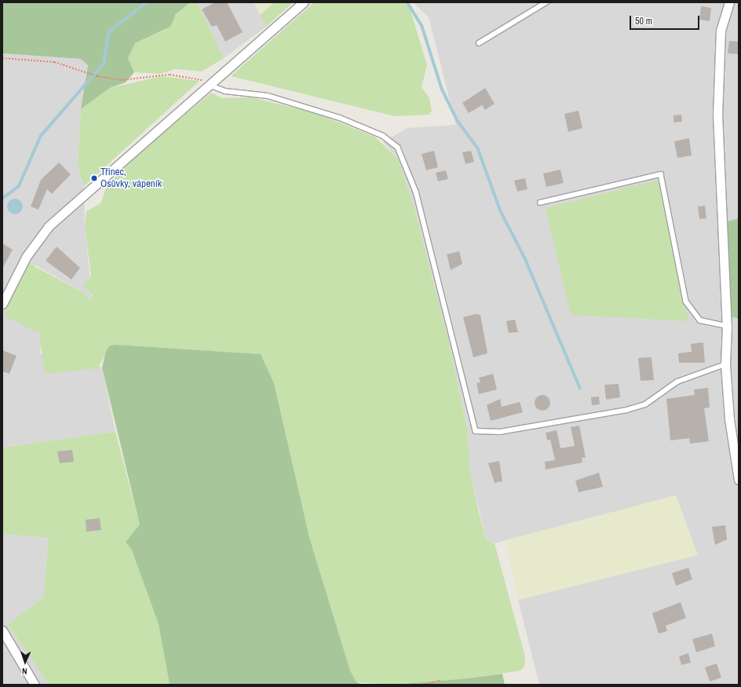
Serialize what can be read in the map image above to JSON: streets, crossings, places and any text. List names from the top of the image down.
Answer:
{
  "places": ["Třinec, Osůvky, vápeník"],
  "scale_bar": "50 m",
  "north": "bottom"
}
